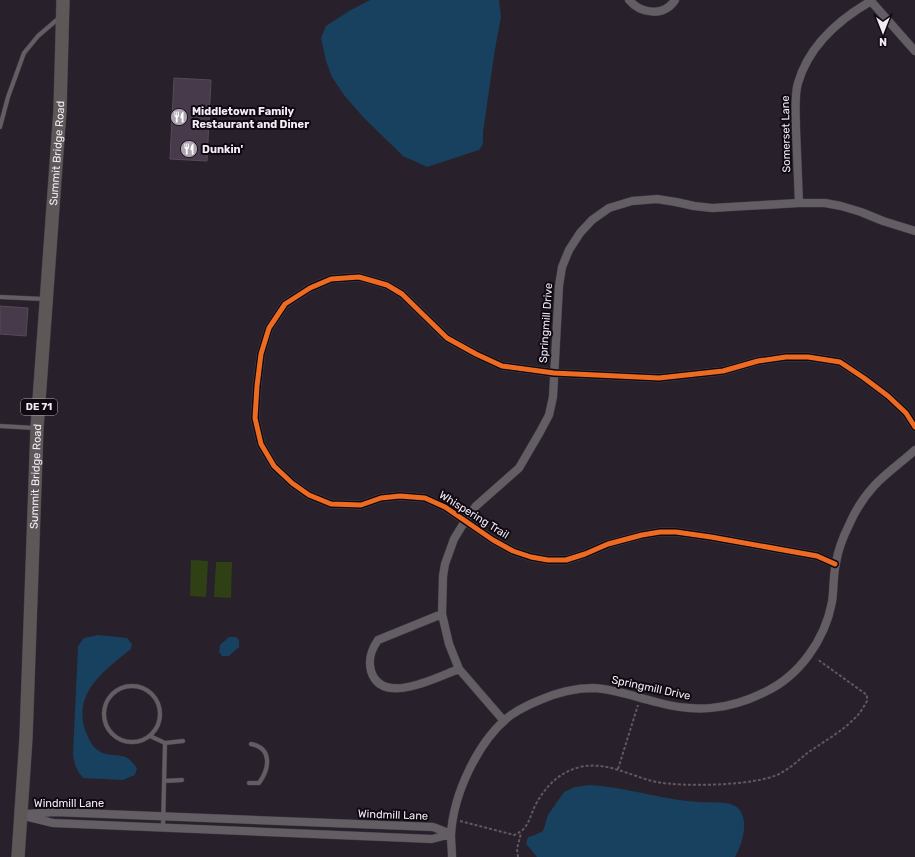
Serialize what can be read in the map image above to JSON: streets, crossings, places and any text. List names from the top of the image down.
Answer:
{
  "streets": {
    "main road": ["Summit Bridge Road", "DE 71"],
    "street": [
      "Somerset Lane",
      "Springmill Drive",
      "Whispering Trail",
      "Windmill Lane"
    ]
  },
  "crossings": [
    ["Somerset Lane", "Springmill Drive"],
    ["Summit Bridge Road", "Windmill Lane"],
    ["Springmill Drive", "Whispering Trail"],
    ["Springmill Drive", "Windmill Lane"]
  ],
  "places": {
    "restaurant": ["Middletown Family Restaurant and Diner", "Dunkin'"]
  },
  "north": "bottom"
}
